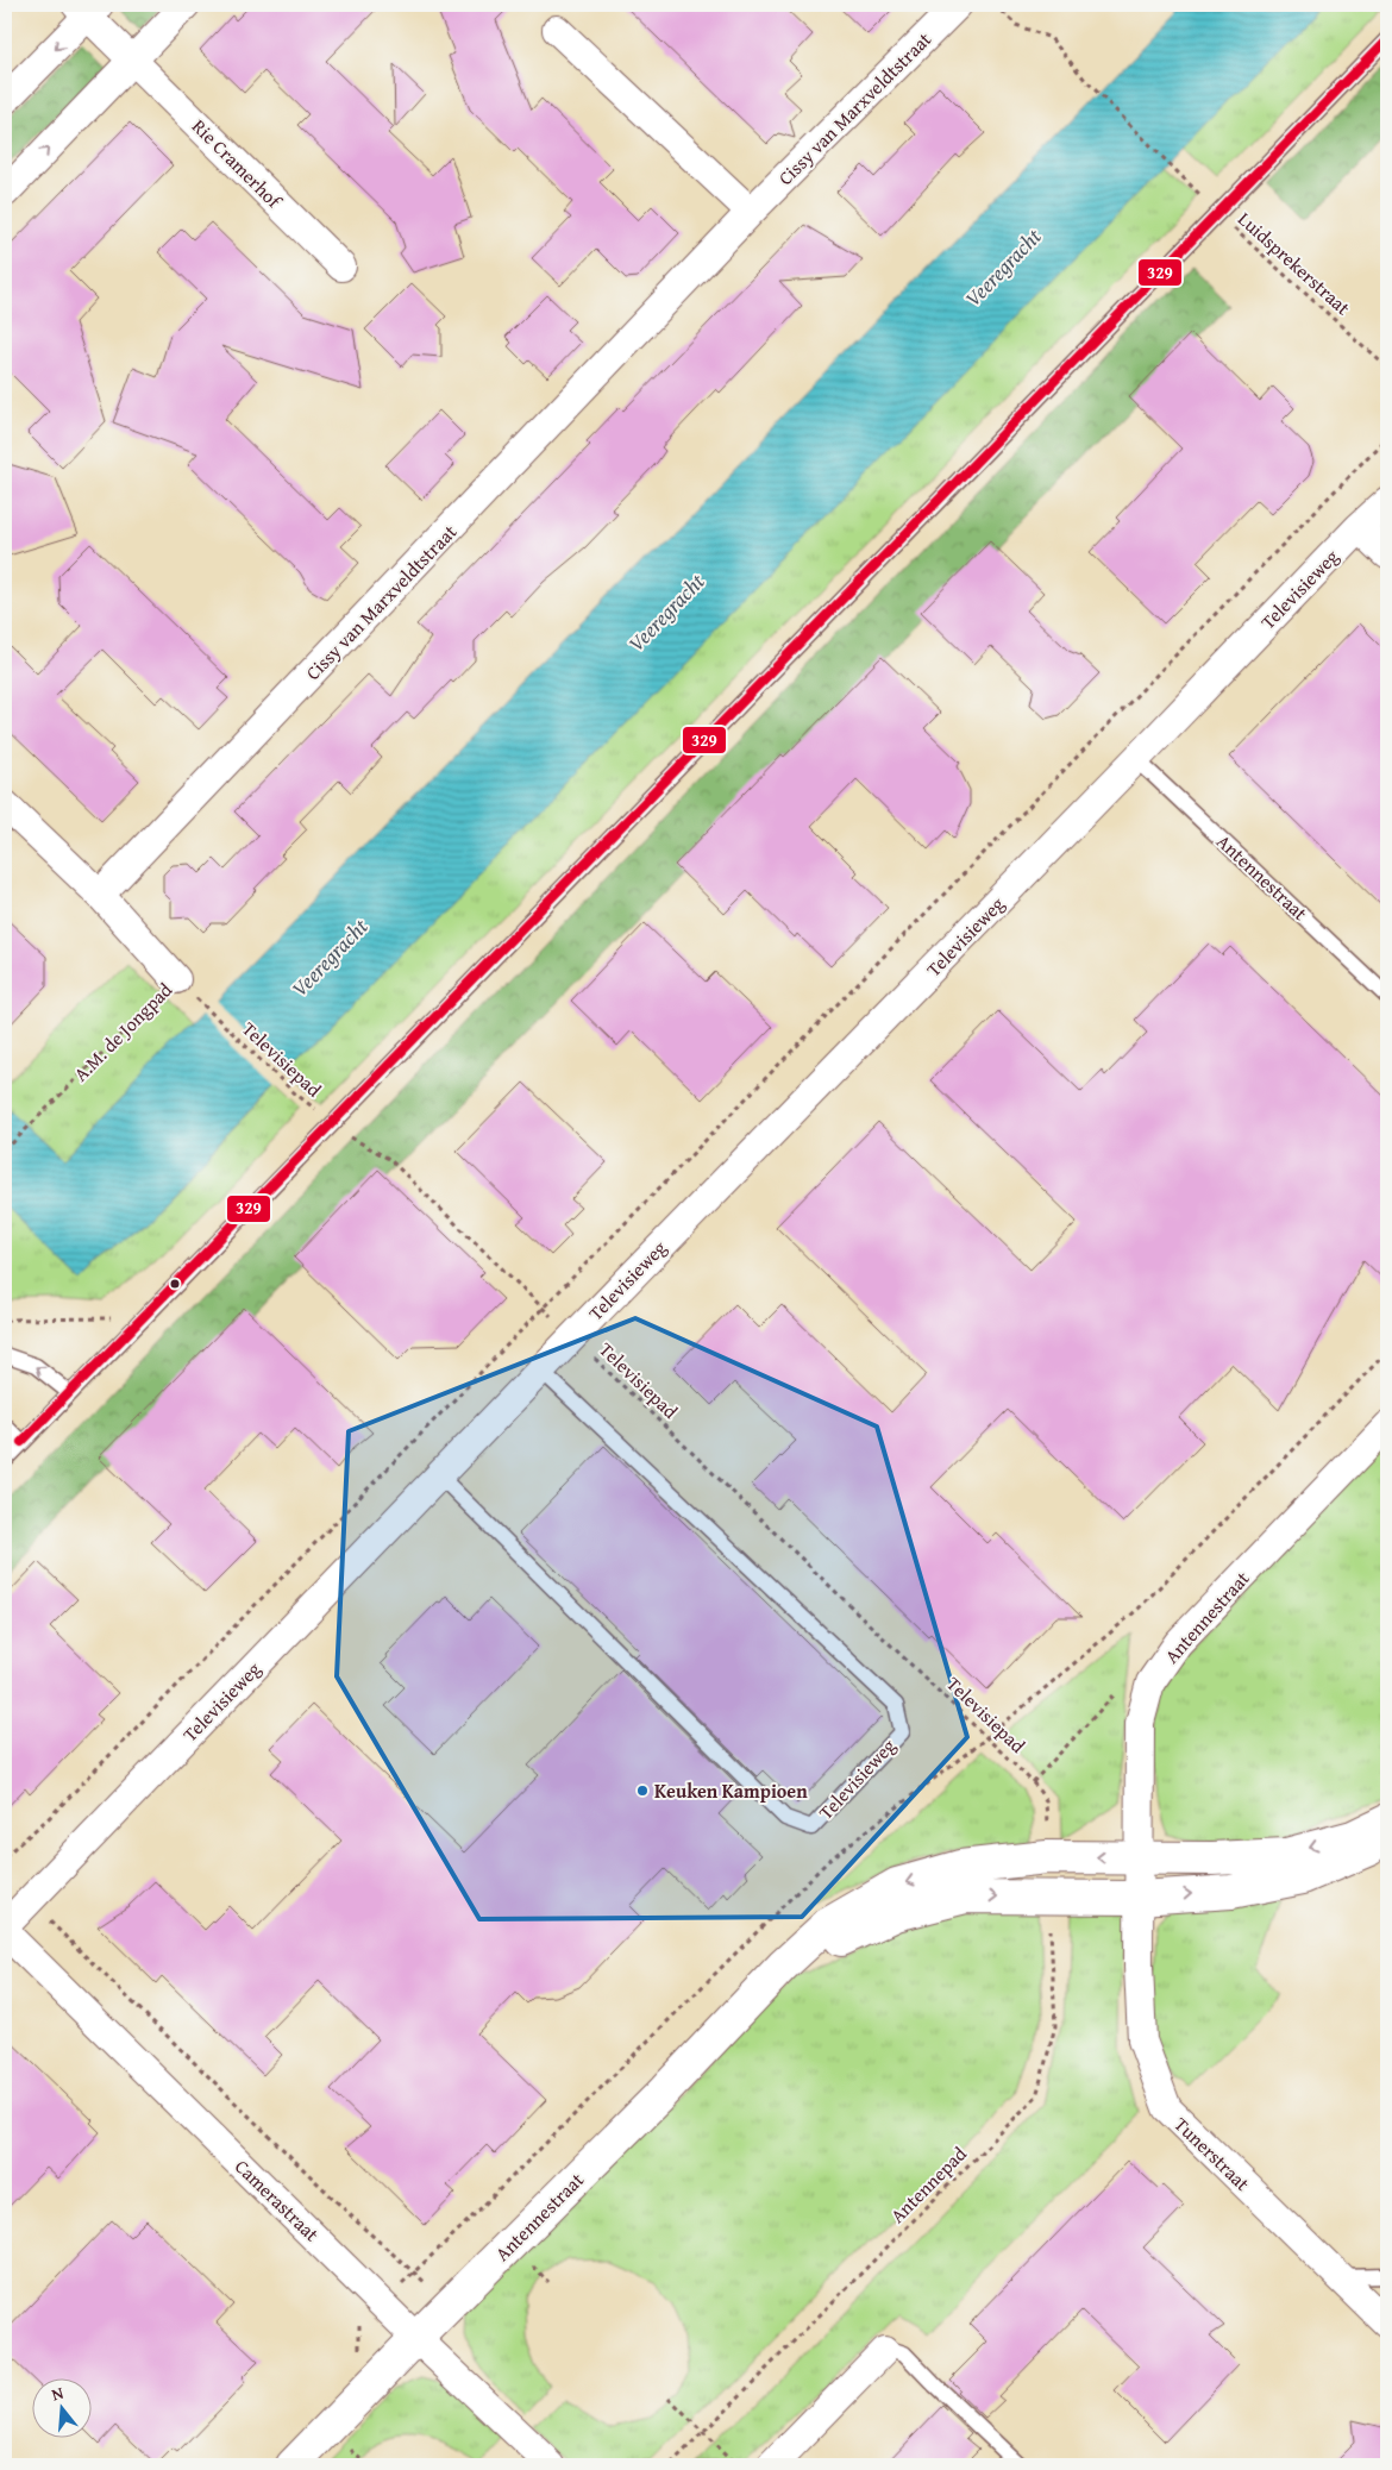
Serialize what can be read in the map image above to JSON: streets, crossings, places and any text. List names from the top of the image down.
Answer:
{
  "streets": {
    "street": [
      "Cissy van Marxveldtstraat",
      "Rie Cramerhof",
      "Televisieweg",
      "Antennestraat",
      "A.M. de Jongpad",
      "Tunerstraat",
      "Camerastraat"
    ],
    "path": ["Luidsprekerstraat", "Televisiepad", "Antennepad"]
  },
  "crossings": [
    ["Cissy van Marxveldtstraat", "A.M. de Jongpad"],
    ["Televisieweg", "Antennestraat"],
    ["Televisieweg", "Televisiepad"],
    ["Antennestraat", "Televisiepad"],
    ["Antennestraat", "Tunerstraat"],
    ["Antennestraat", "Antennepad"],
    ["Antennestraat", "Camerastraat"],
    ["A.M. de Jongpad", "Televisiepad"]
  ],
  "water": ["Veeregracht"],
  "places": ["Keuken Kampioen"],
  "lines": ["transit line 329"],
  "north": "top"
}
